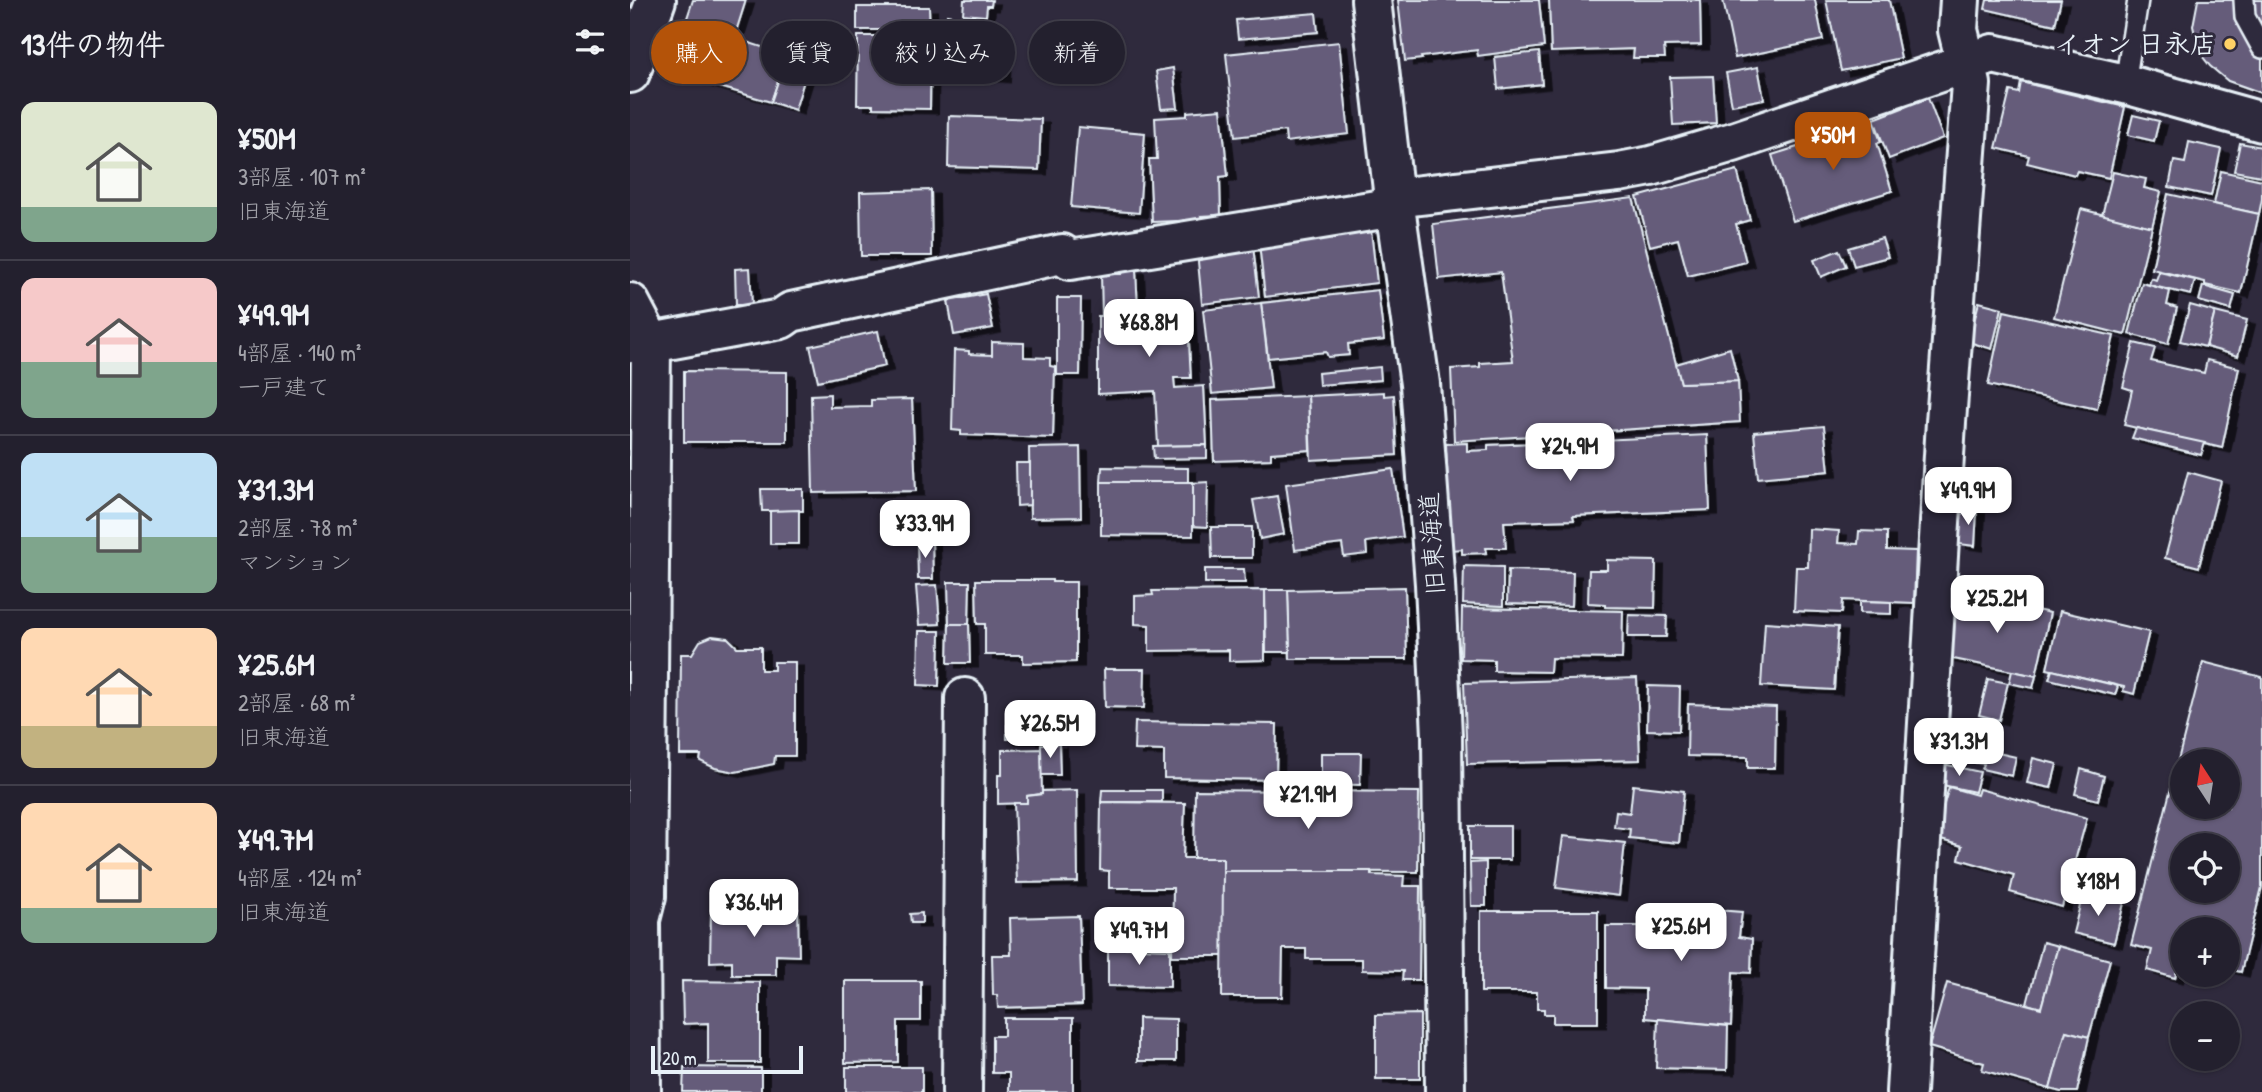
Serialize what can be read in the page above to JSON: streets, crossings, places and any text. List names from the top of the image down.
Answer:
{
  "streets": {
    "street": ["旧東海道"]
  },
  "places": ["イオン 日永店"],
  "scale_bar": "20 m",
  "north": "top",
  "page": {
    "heading": "13件の物件",
    "chip": [
      "購入",
      "賃貸",
      "絞り込み",
      "新着"
    ],
    "list": [
      {
        "name": "¥50M",
        "note": "3部屋 · 107 m² · 旧東海道"
      },
      {
        "name": "¥49.9M",
        "note": "4部屋 · 140 m² · 一戸建て"
      },
      {
        "name": "¥31.3M",
        "note": "2部屋 · 78 m² · マンション"
      },
      {
        "name": "¥25.6M",
        "note": "2部屋 · 68 m² · 旧東海道"
      },
      {
        "name": "¥49.7M",
        "note": "4部屋 · 124 m² · 旧東海道"
      }
    ],
    "price": [
      "¥50M",
      "¥68.8M",
      "¥24.9M",
      "¥49.9M",
      "¥33.9M",
      "¥25.2M",
      "¥26.5M",
      "¥31.3M",
      "¥21.9M",
      "¥18M",
      "¥36.4M",
      "¥25.6M",
      "¥49.7M"
    ],
    "map_buttons": ["+", "−"],
    "scale": "20 m"
  }
}
